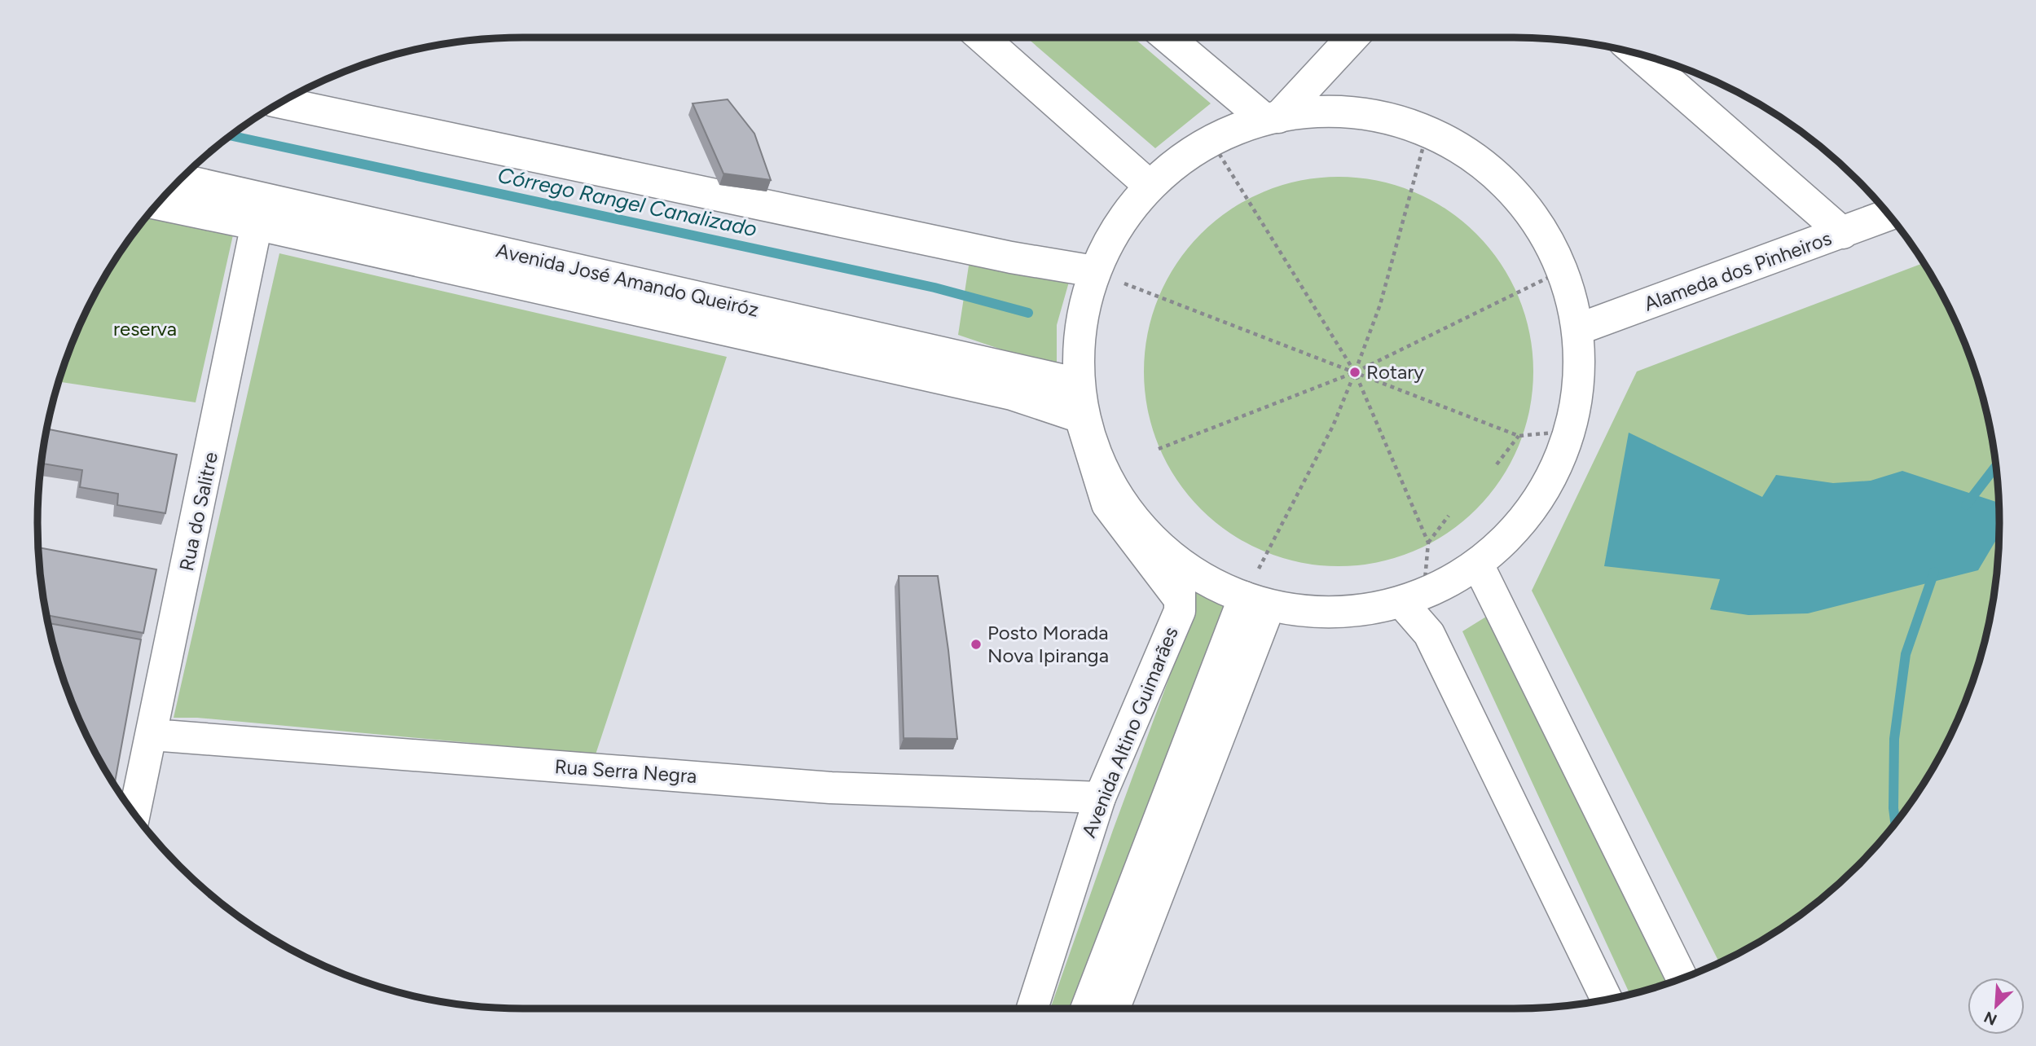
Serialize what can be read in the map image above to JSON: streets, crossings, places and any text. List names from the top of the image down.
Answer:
{
  "streets": {
    "street": [
      "Alameda dos Pinheiros",
      "Avenida José Amando Queiróz",
      "Rua do Salitre",
      "Avenida Altino Guimarães",
      "Rua Serra Negra"
    ]
  },
  "crossings": [
    ["Avenida José Amando Queiróz", "Rua do Salitre"],
    ["Rua do Salitre", "Rua Serra Negra"],
    ["Avenida Altino Guimarães", "Rua Serra Negra"]
  ],
  "water": ["Córrego Rangel Canalizado"],
  "parks": ["reserva"],
  "places": ["Rotary", "Posto Morada Nova Ipiranga"],
  "north": "bottom left"
}
